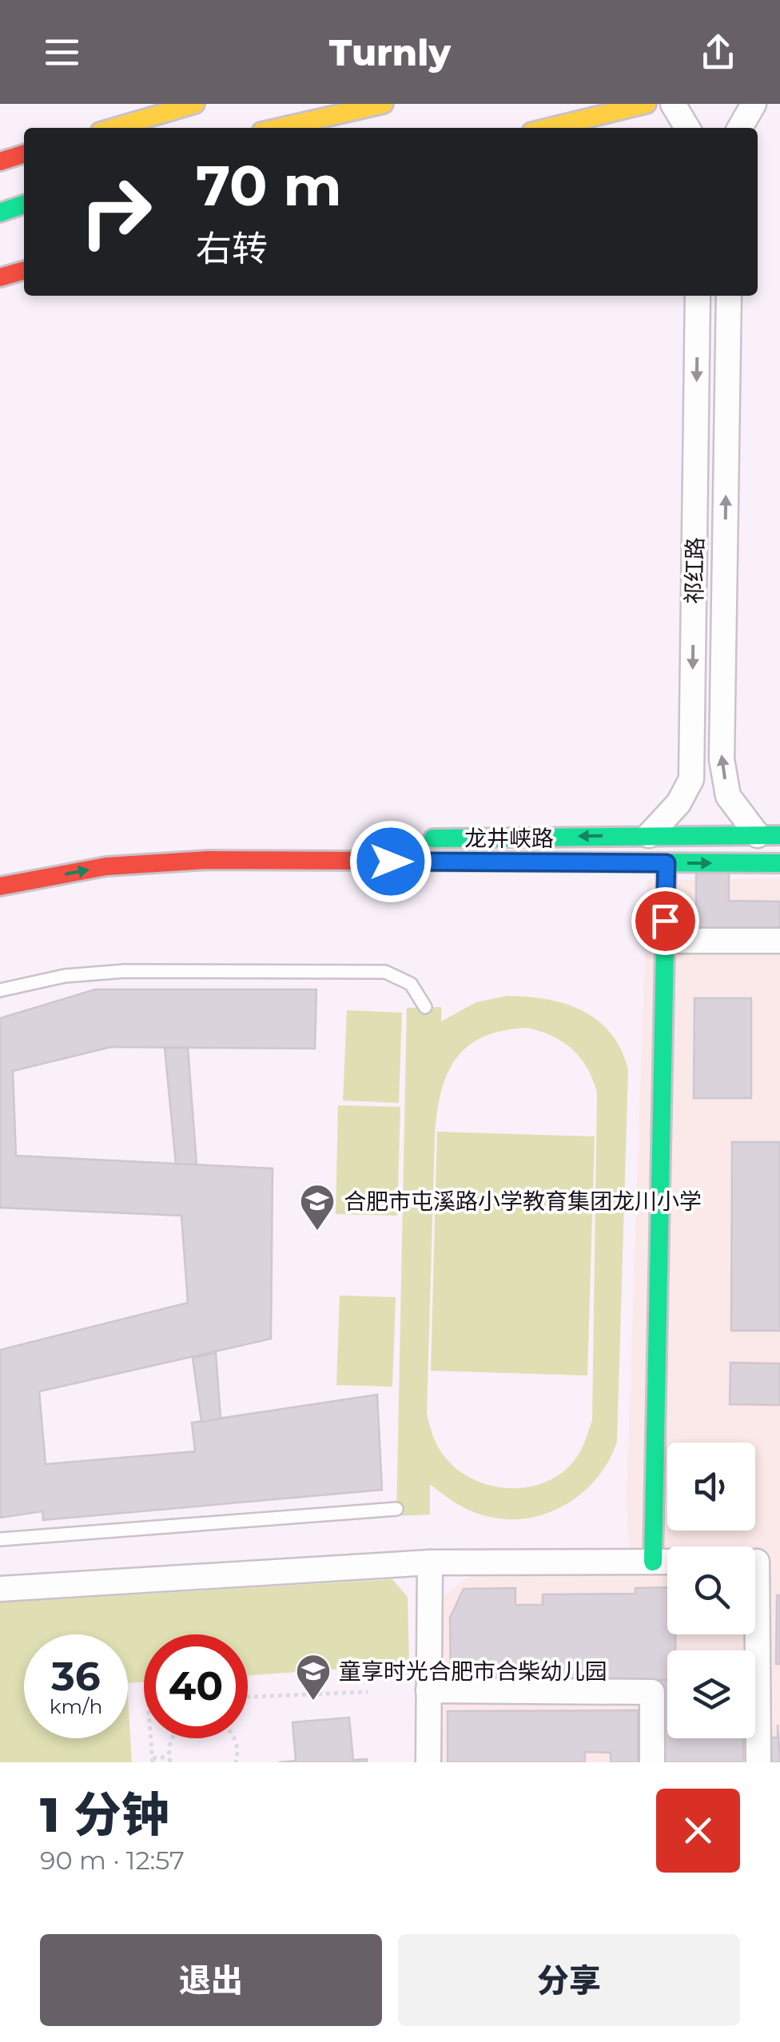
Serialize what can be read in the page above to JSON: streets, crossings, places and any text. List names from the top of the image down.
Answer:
{
  "streets": {
    "main road": ["龙井峡路"],
    "street": ["祁红路"]
  },
  "crossings": [
    ["祁红路", "龙井峡路"]
  ],
  "places": {
    "school or university": ["合肥市屯溪路小学教育集团龙川小学", "童享时光合肥市合柴幼儿园"]
  },
  "page": {
    "header": "Turnly",
    "turn": ["70 m", "右转"],
    "speed": "36 km/h",
    "limit": "40",
    "heading": ["1 分钟", "90 m · 12:57"],
    "buttons": ["退出", "分享"]
  }
}
